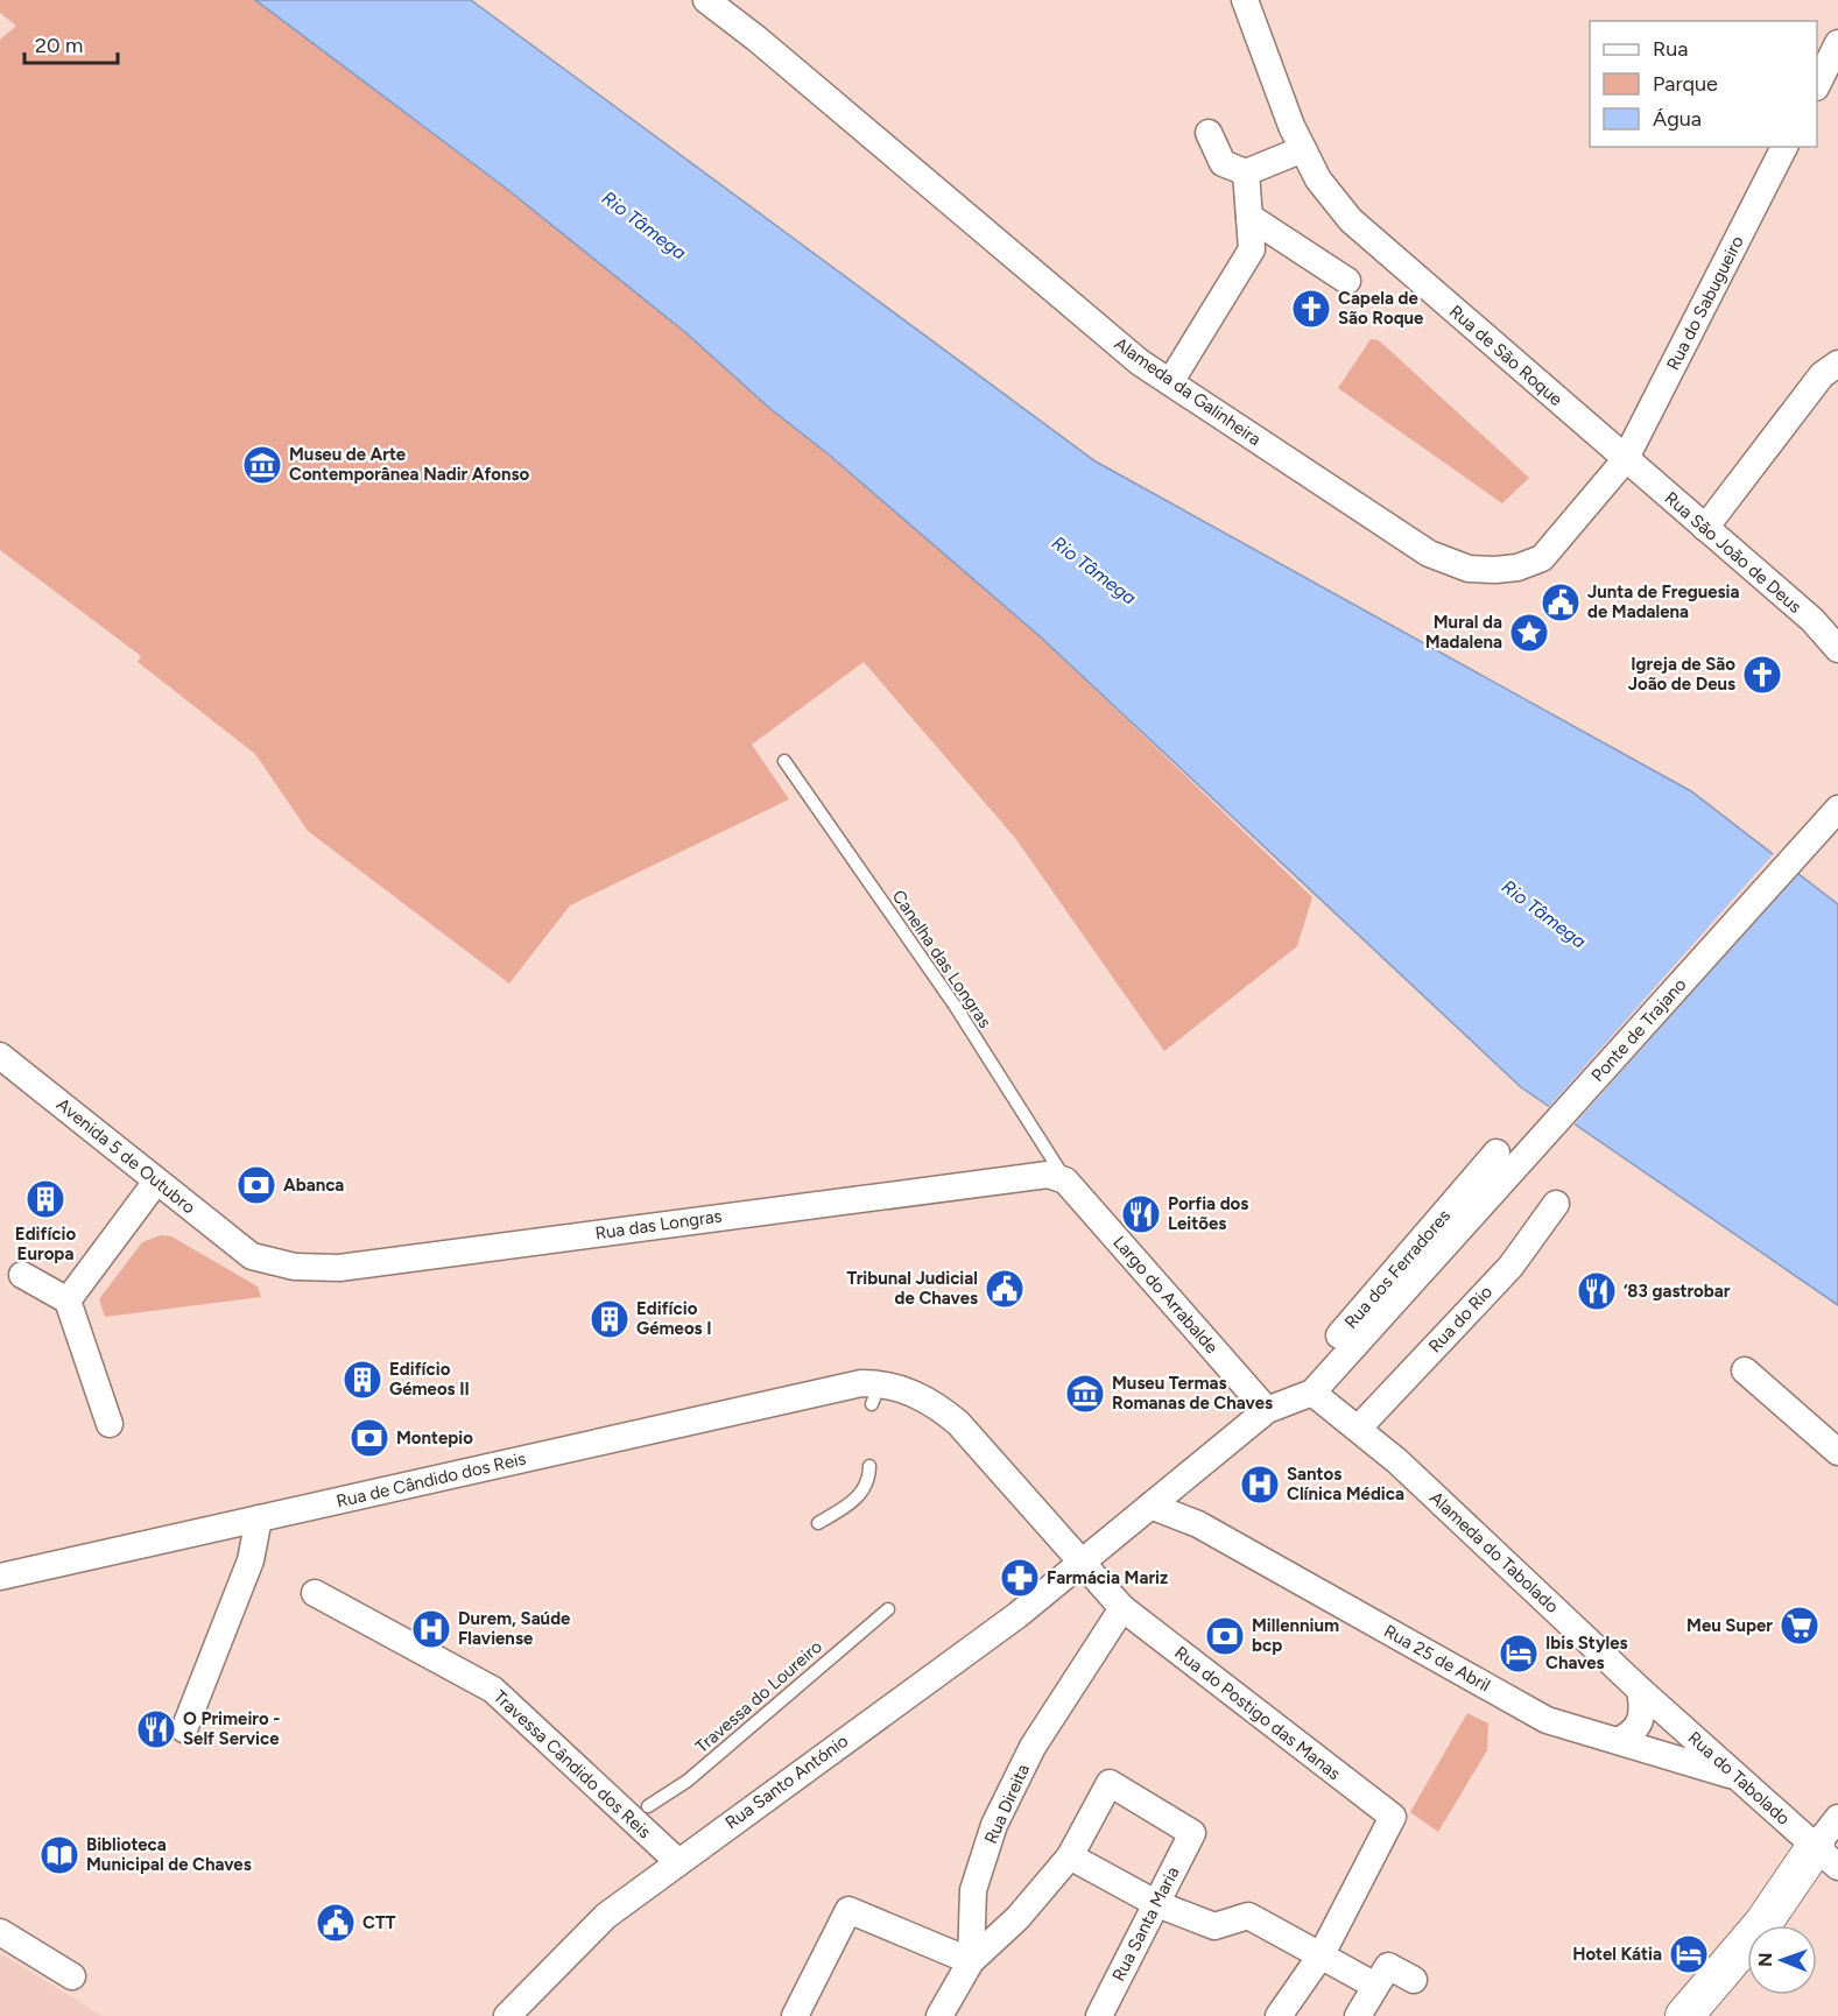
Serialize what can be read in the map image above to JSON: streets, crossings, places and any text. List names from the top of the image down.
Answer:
{
  "streets": {
    "street": [
      "Rua do Sabugueiro",
      "Rua de São Roque",
      "Alameda da Galinheira",
      "Rua São João de Deus",
      "Ponte de Trajano",
      "Avenida 5 de Outubro",
      "Rua das Longras",
      "Rua dos Ferradores",
      "Largo do Arrabalde",
      "Rua do Rio",
      "Rua de Cândido dos Reis",
      "Alameda do Tabolado",
      "Rua 25 de Abril",
      "Rua do Postigo das Manas",
      "Travessa Cândido dos Reis",
      "Rua do Tabolado",
      "Rua Santo António",
      "Rua Direita",
      "Rua Santa Maria"
    ],
    "lane": ["Canelha das Longras", "Travessa do Loureiro"]
  },
  "crossings": [
    ["Rua do Sabugueiro", "Rua de São Roque"],
    ["Rua do Sabugueiro", "Alameda da Galinheira"],
    ["Rua do Sabugueiro", "Rua São João de Deus"],
    ["Rua de São Roque", "Alameda da Galinheira"],
    ["Rua de São Roque", "Rua São João de Deus"],
    ["Alameda da Galinheira", "Rua São João de Deus"],
    ["Canelha das Longras", "Rua das Longras"],
    ["Canelha das Longras", "Largo do Arrabalde"],
    ["Ponte de Trajano", "Rua dos Ferradores"],
    ["Ponte de Trajano", "Alameda do Tabolado"],
    ["Avenida 5 de Outubro", "Rua das Longras"],
    ["Rua das Longras", "Largo do Arrabalde"],
    ["Rua dos Ferradores", "Alameda do Tabolado"],
    ["Rua do Rio", "Alameda do Tabolado"],
    ["Rua de Cândido dos Reis", "Rua Santo António"],
    ["Alameda do Tabolado", "Rua do Tabolado"],
    ["Rua 25 de Abril", "Rua do Tabolado"],
    ["Rua do Postigo das Manas", "Rua Direita"],
    ["Travessa Cândido dos Reis", "Rua Santo António"]
  ],
  "water": ["Rio Tâmega"],
  "places": {
    "church": ["Capela de São Roque", "Igreja de São João de Deus"],
    "museum": ["Museu de Arte Contemporânea Nadir Afonso", "Museu Termas Romanas de Chaves"],
    "public building": ["Junta de Freguesia de Madalena", "Tribunal Judicial de Chaves", "CTT"],
    "place": ["Mural da Madalena"],
    "bank": ["Abanca", "Montepio", "Millennium bcp"],
    "building": ["Edifício Europa", "Edifício Gémeos I", "Edifício Gémeos II"],
    "restaurant": ["Porfia dos Leitões", "‘83 gastrobar", "O Primeiro - Self Service"],
    "hospital": ["Santos Clínica Médica", "Durem, Saúde Flaviense"],
    "pharmacy": ["Farmácia Mariz"],
    "supermarket": ["Meu Super"],
    "hotel": ["Ibis Styles Chaves", "Hotel Kátia"],
    "library": ["Biblioteca Municipal de Chaves"]
  },
  "legend": ["Rua", "Parque", "Água"],
  "scale_bar": "20 m",
  "north": "left"
}
